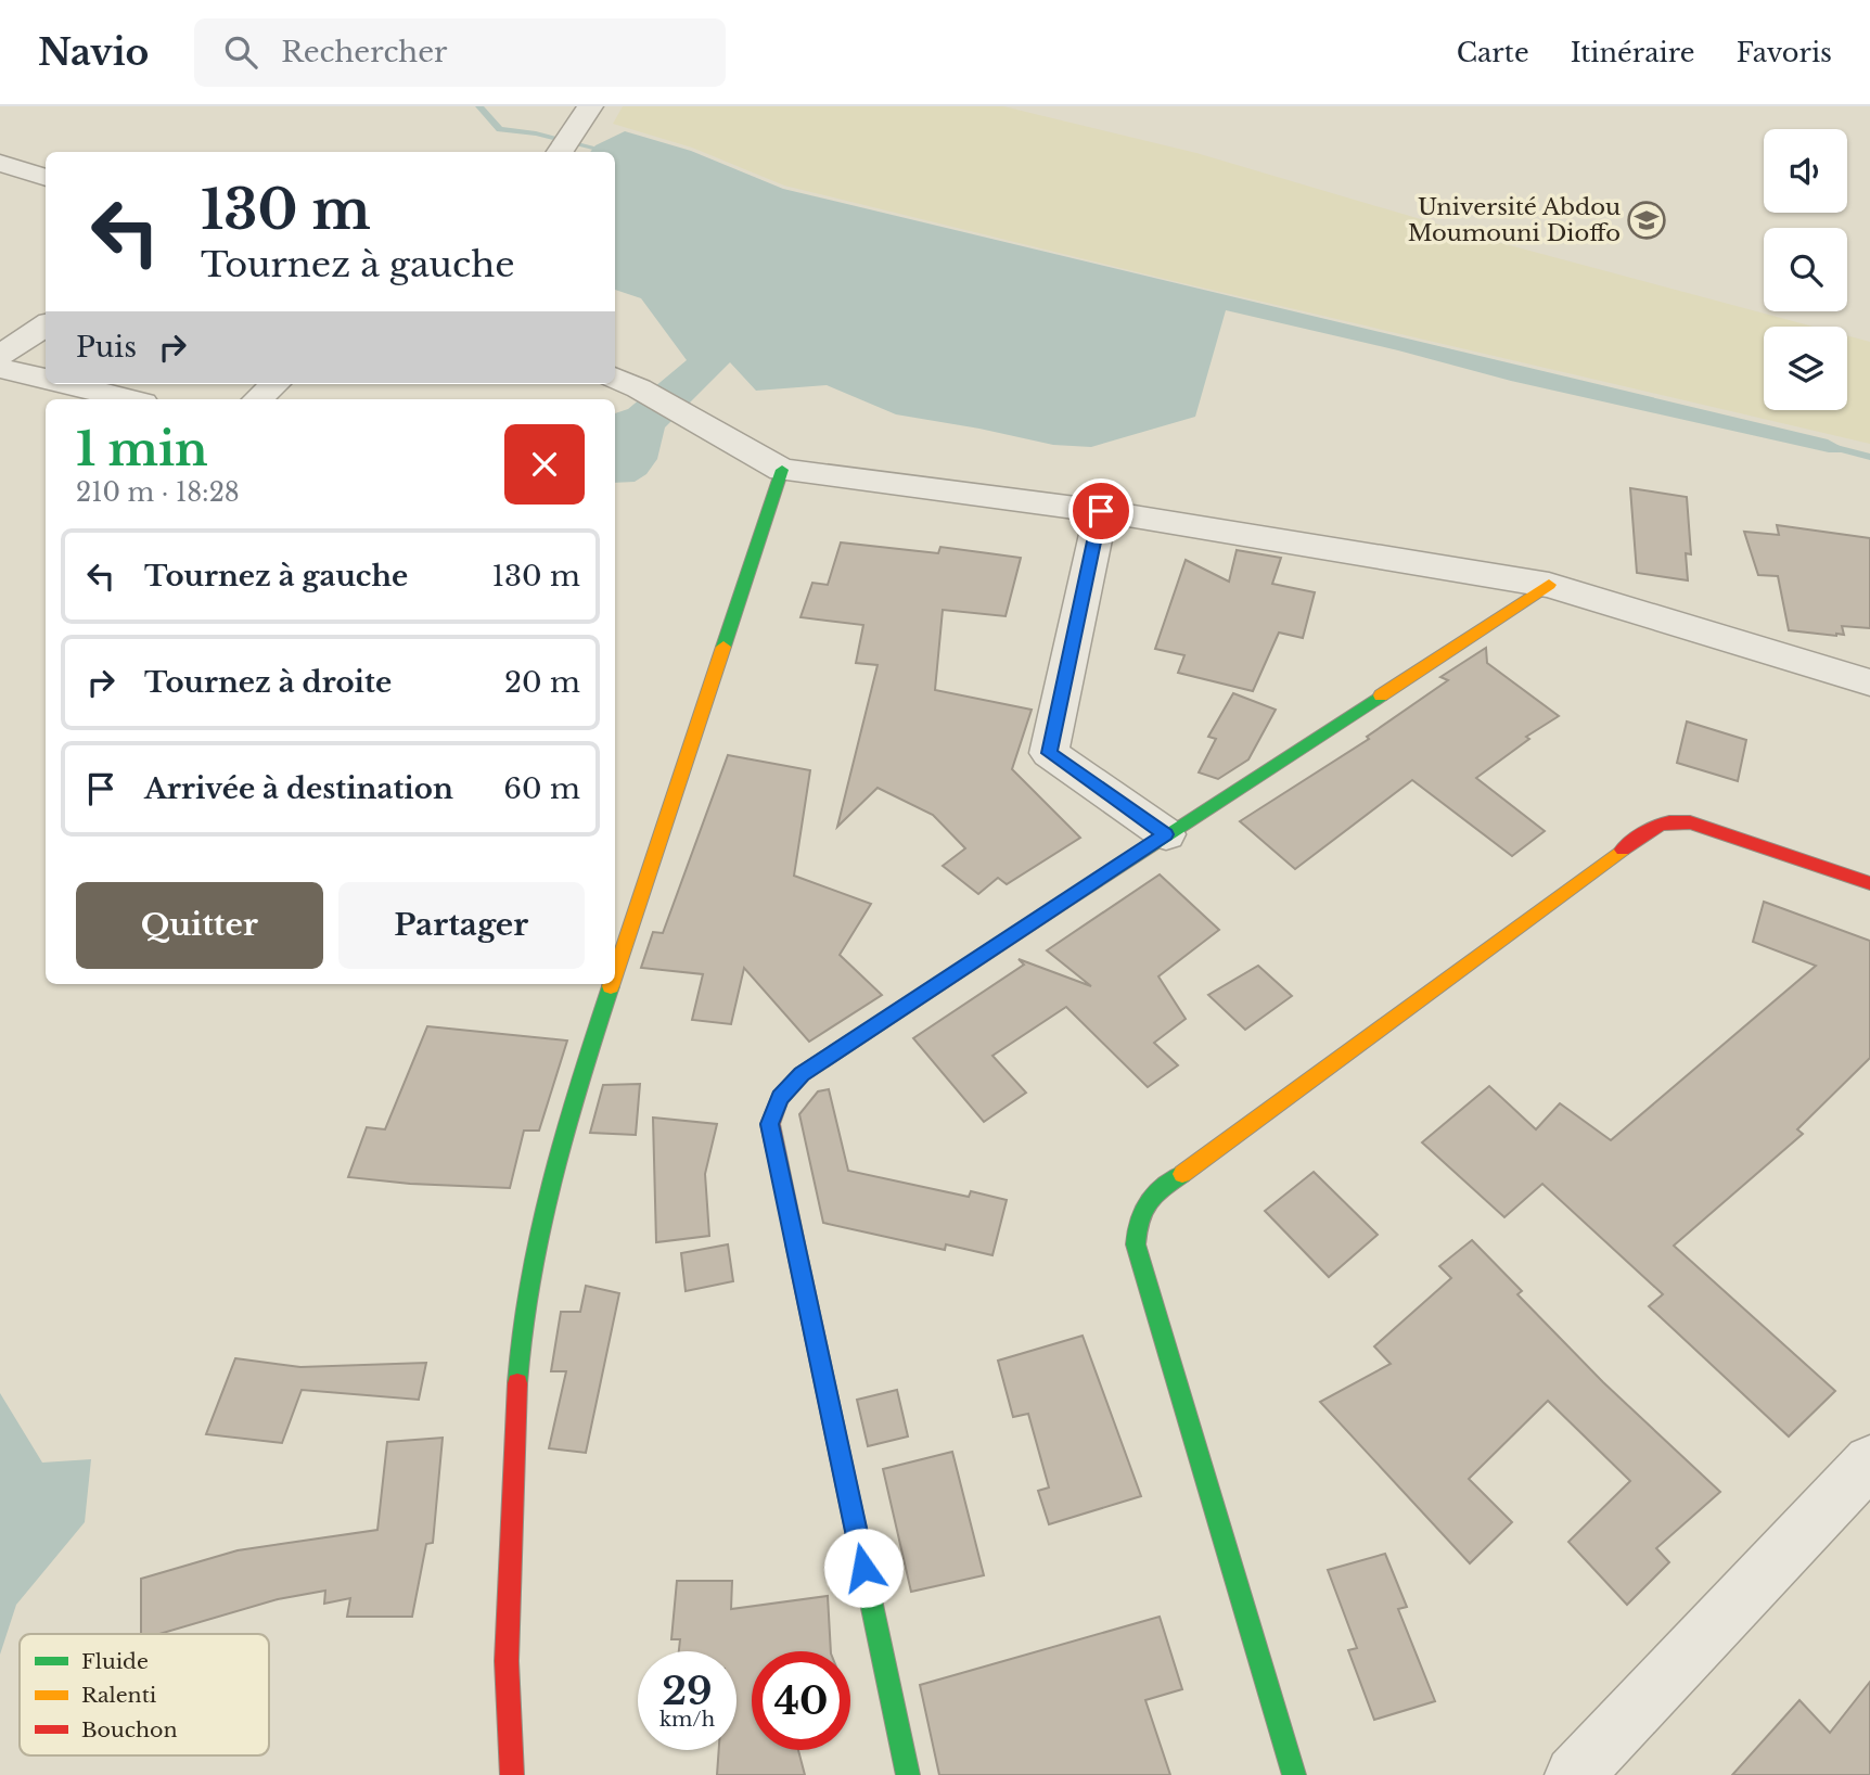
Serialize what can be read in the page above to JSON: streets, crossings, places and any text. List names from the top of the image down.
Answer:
{
  "places": {
    "school or university": ["Université Abdou Moumouni Dioffo"]
  },
  "legend": ["Fluide", "Ralenti", "Bouchon"],
  "page": {
    "header": "Navio",
    "search": "Rechercher",
    "nav": ["Carte", "Itinéraire", "Favoris"],
    "turn": ["130 m", "Tournez à gauche"],
    "then": "Puis",
    "heading": ["1 min", "210 m · 18:28"],
    "list": [
      {
        "name": "Tournez à gauche",
        "value": "130 m"
      },
      {
        "name": "Tournez à droite",
        "value": "20 m"
      },
      {
        "name": "Arrivée à destination",
        "value": "60 m"
      }
    ],
    "buttons": ["Quitter", "Partager"],
    "speed": "29 km/h",
    "limit": "40"
  }
}
